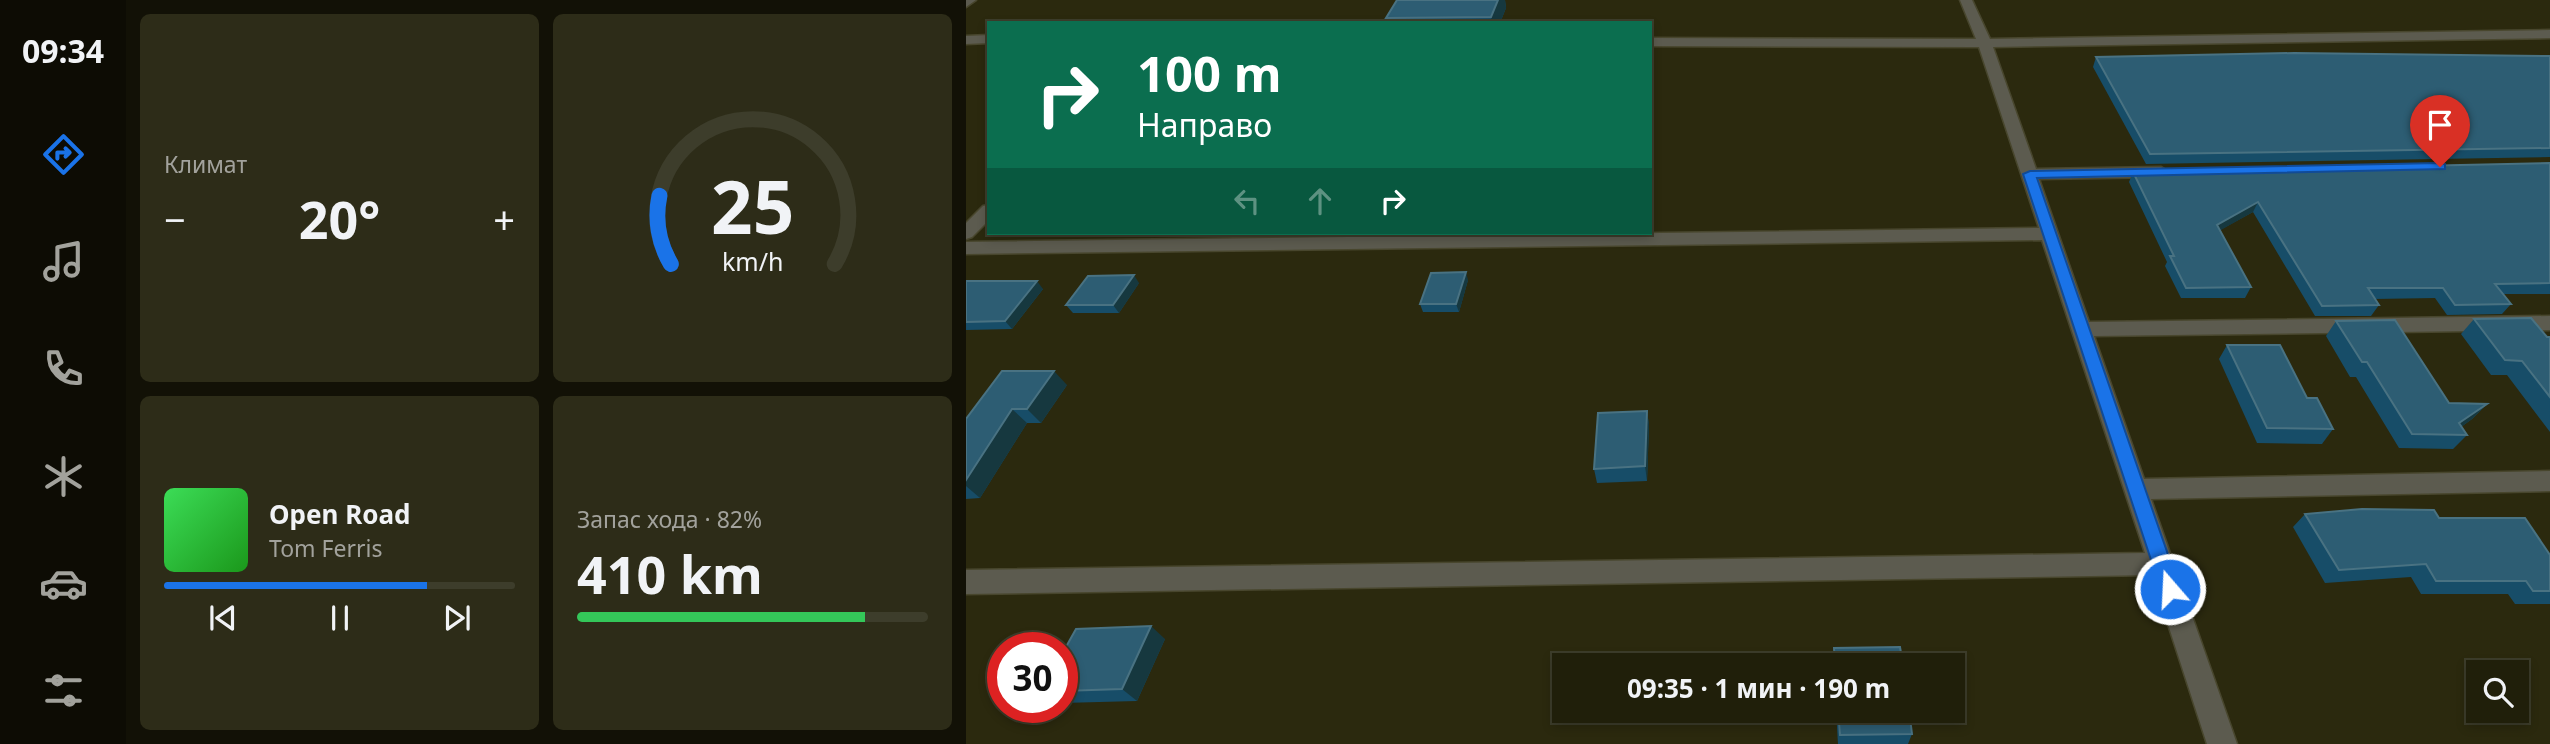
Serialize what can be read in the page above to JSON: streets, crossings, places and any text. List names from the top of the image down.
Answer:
{
  "page": {
    "tabs": "09:34",
    "tile": [
      "Климат",
      ["Запас хода · 82%", "410 km"]
    ],
    "turn": ["100 m", "Направо"],
    "heat": ["−", "20°", "+"],
    "song": ["Open Road", "Tom Ferris"],
    "limit": "30",
    "trip": "09:35 · 1 мин · 190 m",
    "gauge": ["25", "km/h"]
  }
}
